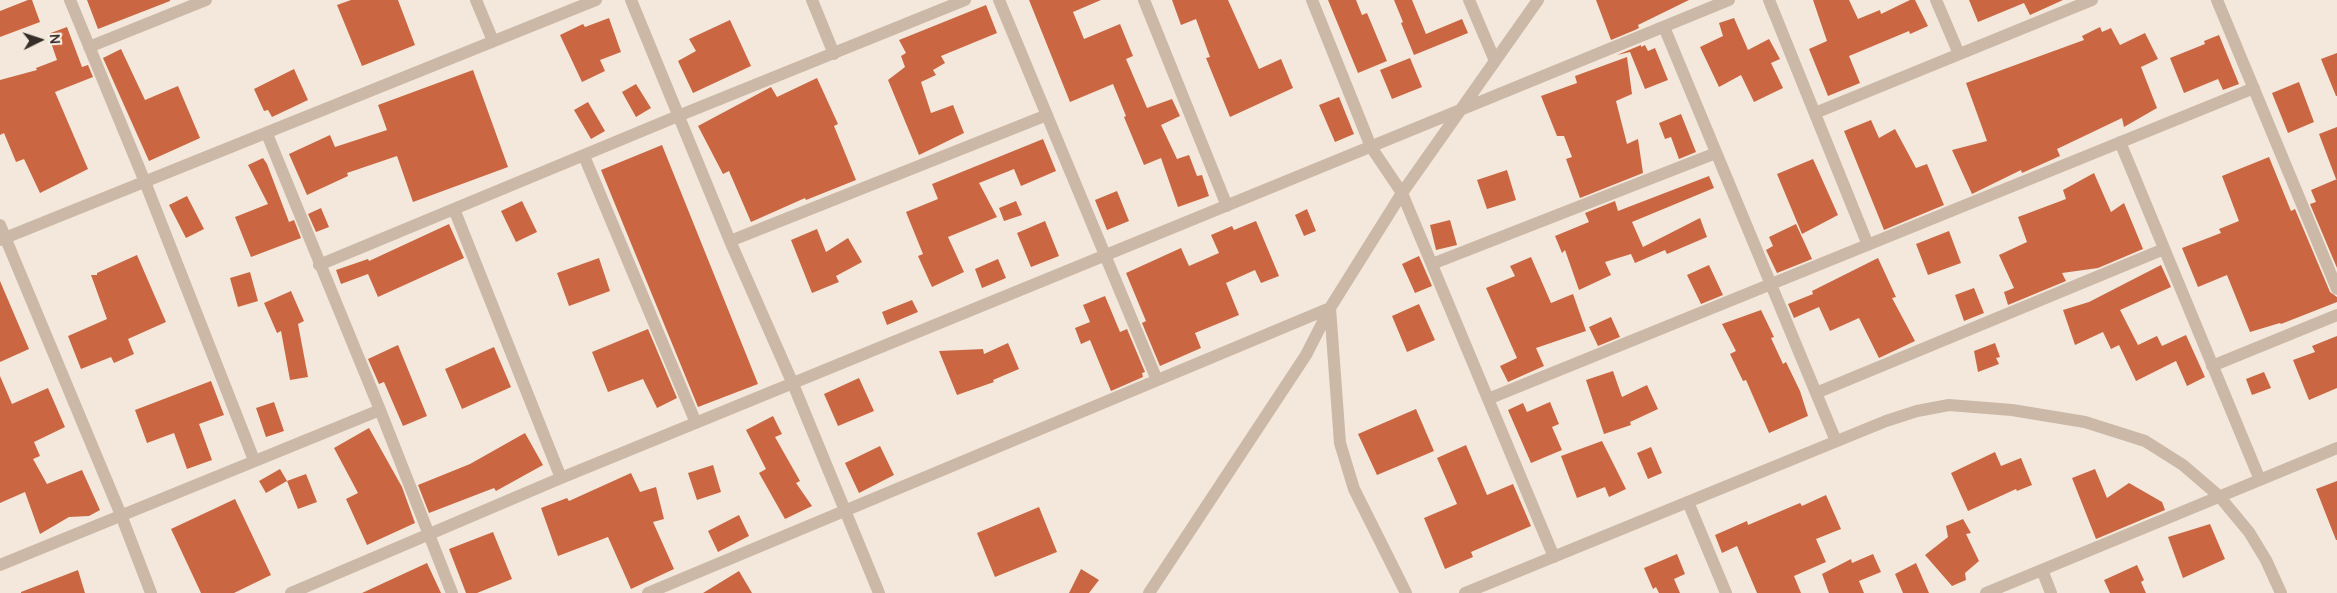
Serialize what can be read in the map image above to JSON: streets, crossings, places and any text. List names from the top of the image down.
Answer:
{
  "north": "right"
}
